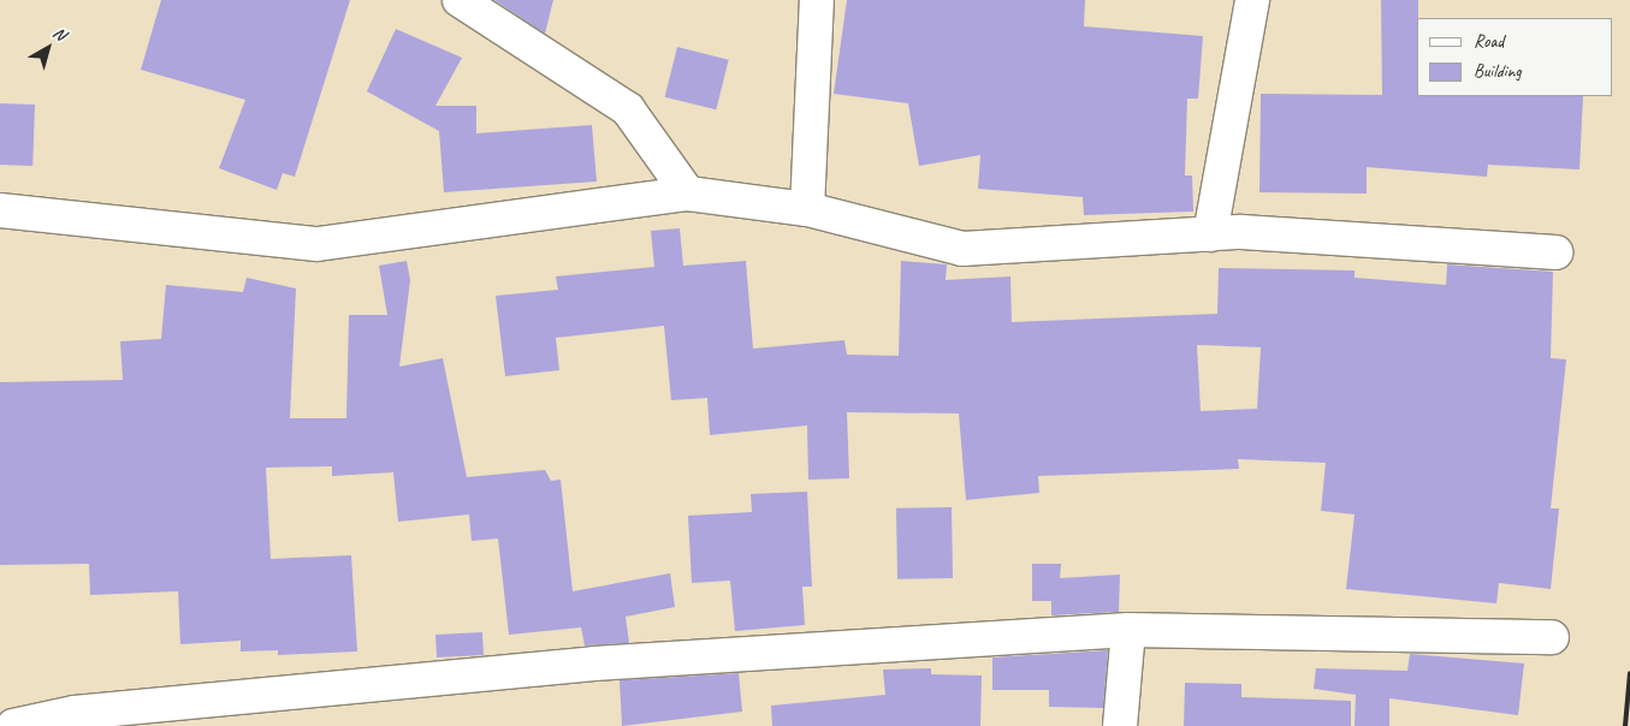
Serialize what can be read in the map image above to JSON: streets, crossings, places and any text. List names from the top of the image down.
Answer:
{
  "legend": ["Road", "Building"],
  "north": "top right"
}
